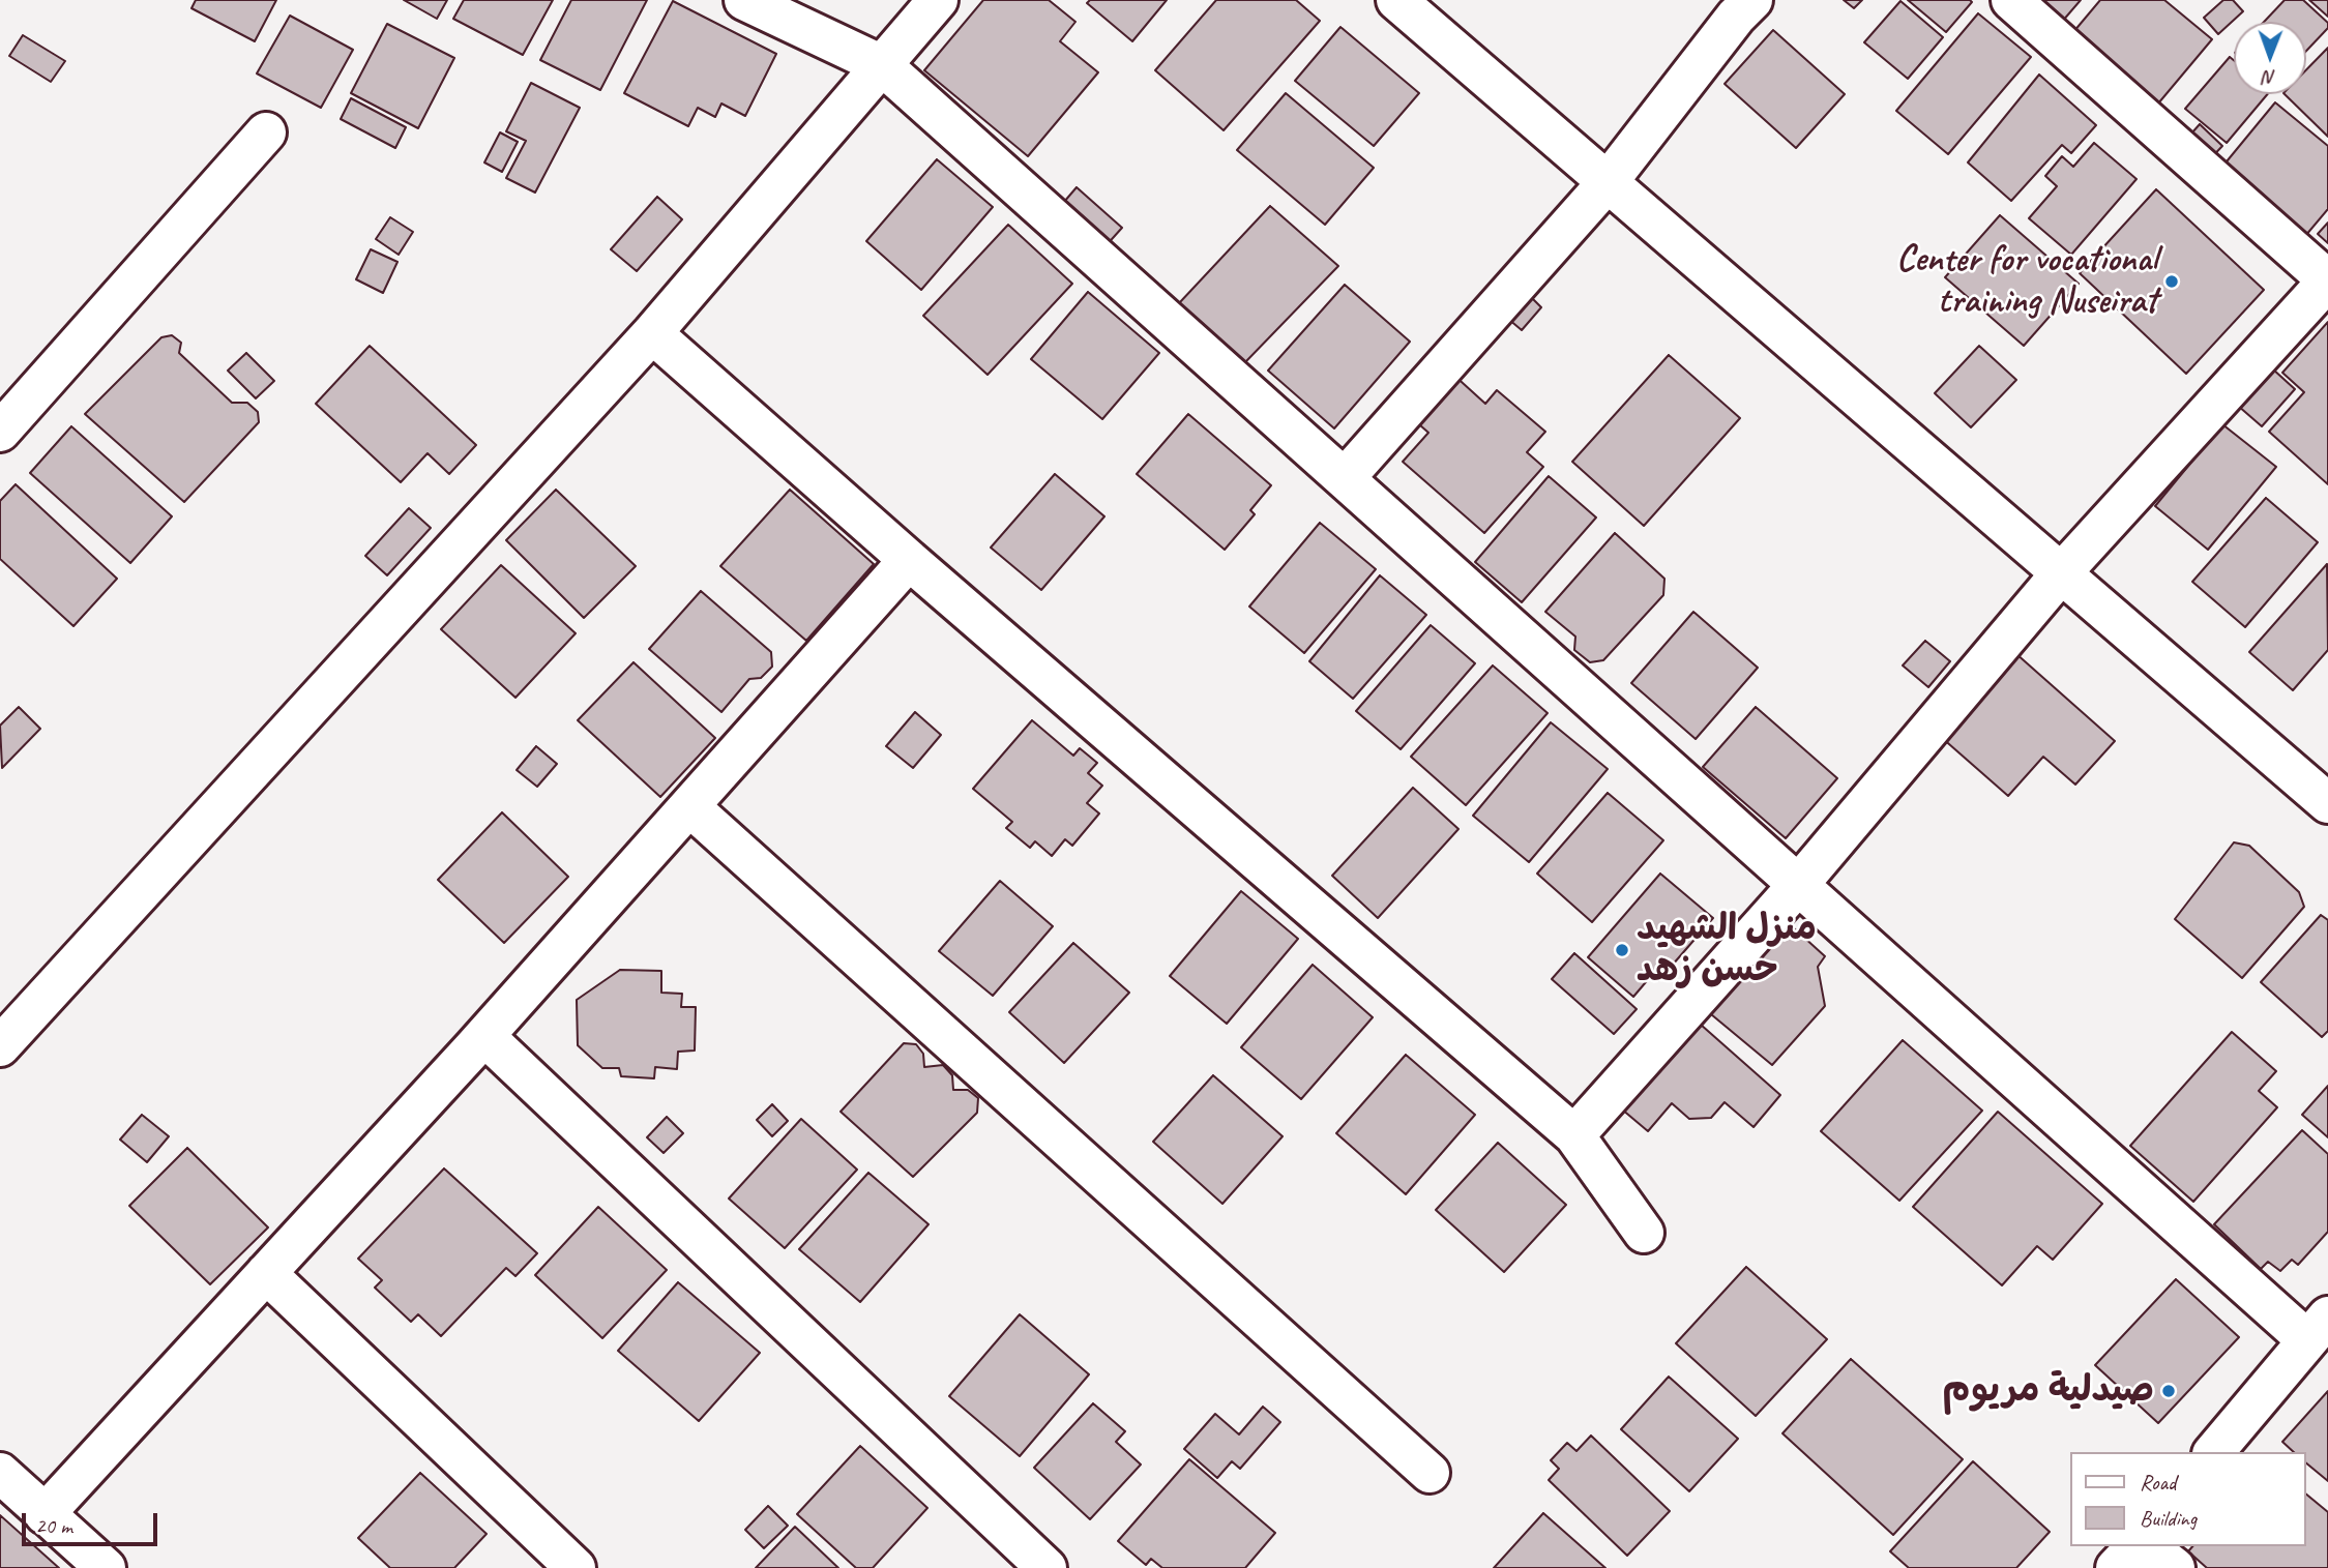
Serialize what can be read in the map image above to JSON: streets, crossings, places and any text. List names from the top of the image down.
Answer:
{
  "places": ["Center for vocational training Nuseirat", "منزل الشهيد حسن زهد", "صيدلية مريوم"],
  "legend": ["Road", "Building"],
  "scale_bar": "20 m",
  "north": "bottom"
}
